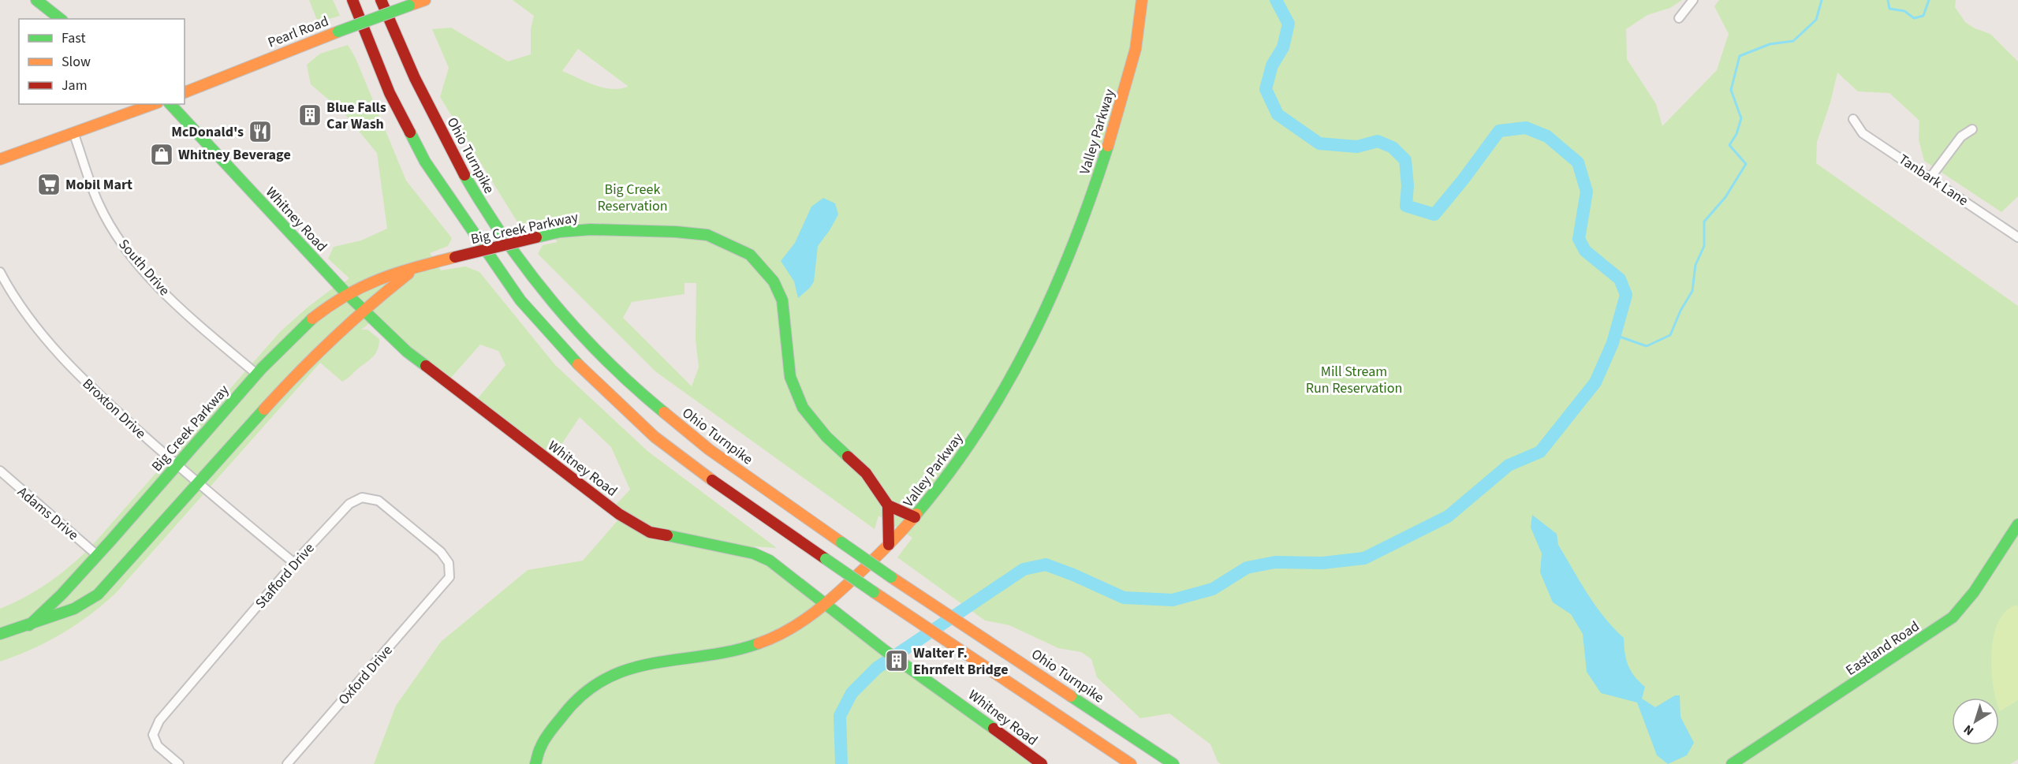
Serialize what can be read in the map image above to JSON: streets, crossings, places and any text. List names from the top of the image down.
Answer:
{
  "streets": {
    "main road": [
      "Pearl Road",
      "Valley Parkway",
      "Ohio Turnpike",
      "Whitney Road",
      "Big Creek Parkway",
      "Eastland Road"
    ],
    "street": [
      "Tanbark Lane",
      "South Drive",
      "Broxton Drive",
      "Adams Drive",
      "Stafford Drive",
      "Oxford Drive"
    ]
  },
  "crossings": [
    ["Valley Parkway", "Whitney Road"],
    ["Whitney Road", "Big Creek Parkway"],
    ["Big Creek Parkway", "South Drive"],
    ["Big Creek Parkway", "Broxton Drive"],
    ["Big Creek Parkway", "Adams Drive"],
    ["Broxton Drive", "Stafford Drive"],
    ["Stafford Drive", "Oxford Drive"]
  ],
  "parks": ["Big Creek Reservation", "Mill Stream Run Reservation"],
  "places": {
    "building": ["Blue Falls Car Wash", "Walter F. Ehrnfelt Bridge"],
    "restaurant": ["McDonald's"],
    "shop": ["Whitney Beverage"],
    "supermarket": ["Mobil Mart"]
  },
  "legend": ["Fast", "Slow", "Jam"],
  "north": "bottom left"
}
